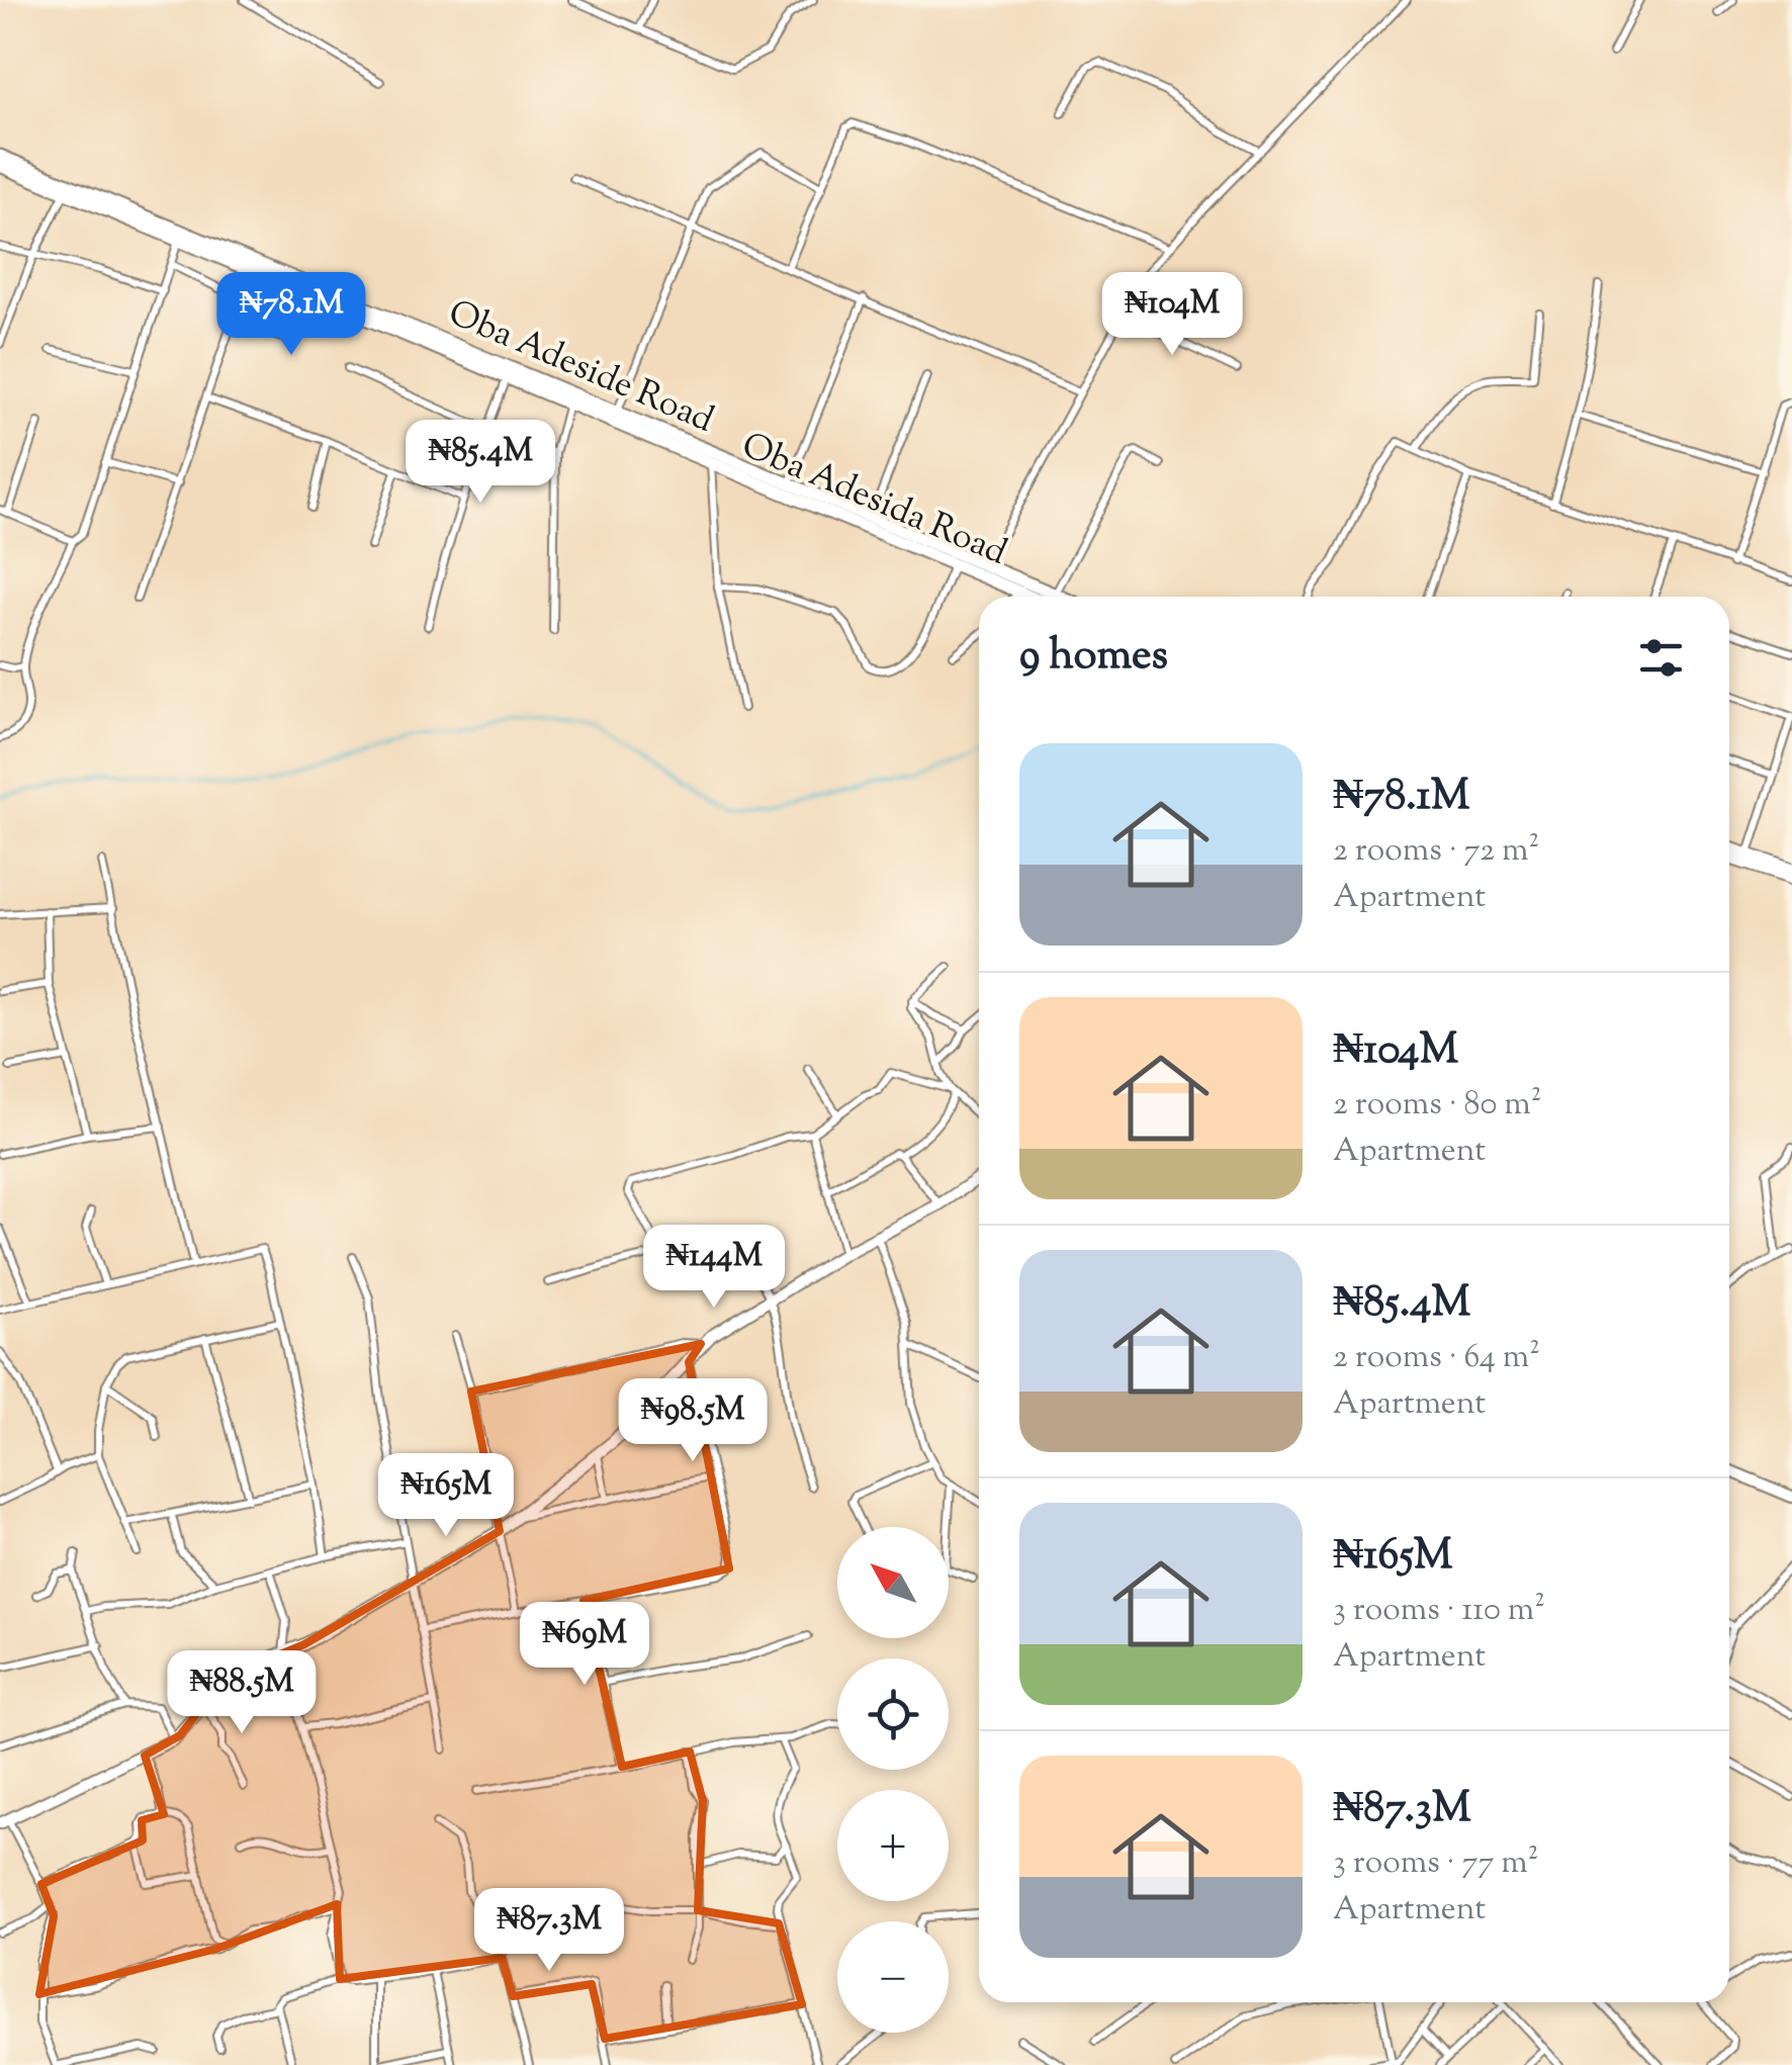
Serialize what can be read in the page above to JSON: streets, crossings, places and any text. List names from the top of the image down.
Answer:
{
  "streets": {
    "main road": ["Oba Adeside Road", "Oba Adesida Road"]
  },
  "crossings": [
    ["Oba Adeside Road", "Oba Adesida Road"]
  ],
  "north": "top left",
  "page": {
    "price": [
      "₦78.1M",
      "₦104M",
      "₦85.4M",
      "₦144M",
      "₦98.5M",
      "₦165M",
      "₦69M",
      "₦88.5M",
      "₦87.3M"
    ],
    "heading": "9 homes",
    "list": [
      {
        "name": "₦78.1M",
        "note": "2 rooms · 72 m² · Apartment"
      },
      {
        "name": "₦104M",
        "note": "2 rooms · 80 m² · Apartment"
      },
      {
        "name": "₦85.4M",
        "note": "2 rooms · 64 m² · Apartment"
      },
      {
        "name": "₦165M",
        "note": "3 rooms · 110 m² · Apartment"
      },
      {
        "name": "₦87.3M",
        "note": "3 rooms · 77 m² · Apartment"
      }
    ],
    "map_buttons": ["+", "−"]
  }
}
